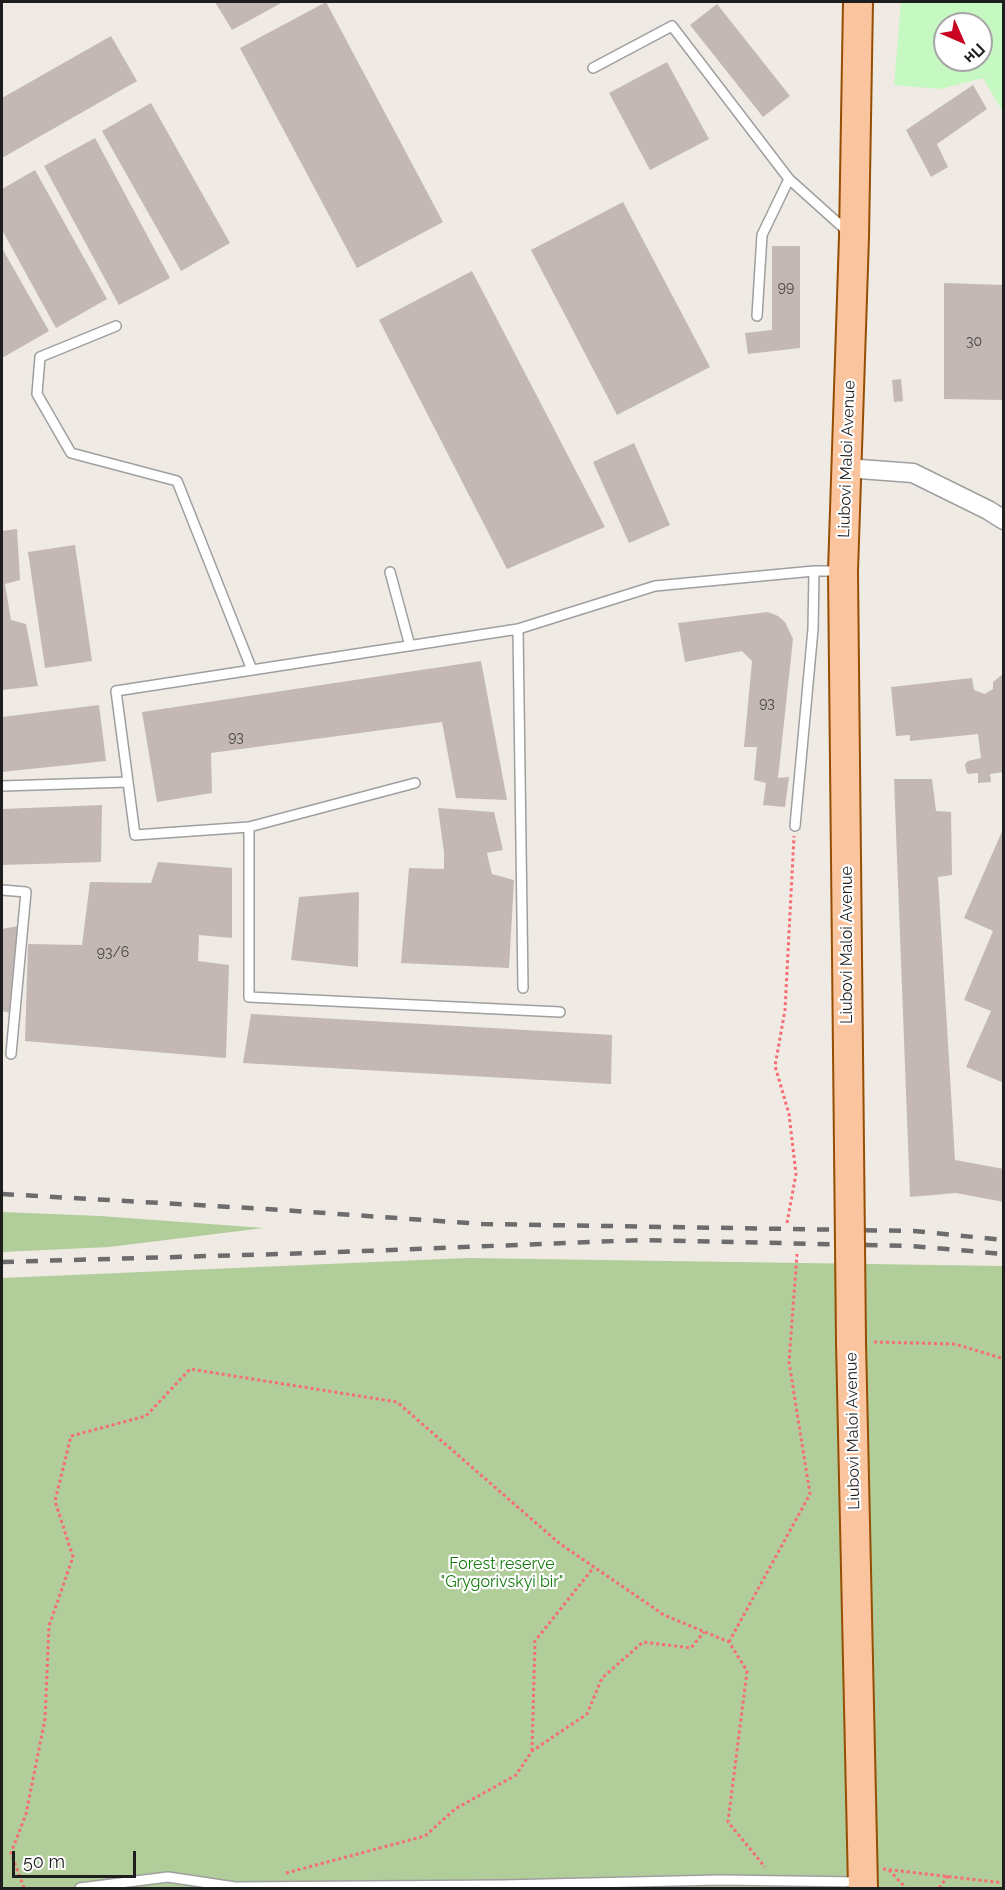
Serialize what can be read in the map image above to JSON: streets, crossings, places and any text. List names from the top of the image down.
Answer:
{
  "streets": {
    "main road": ["Liubovi Maloi Avenue"]
  },
  "parks": ["Forest reserve \"Grygorivskyi bir\""],
  "house_numbers": [
    "99",
    "30",
    "93",
    "93",
    "93/6"
  ],
  "scale_bar": "50 m",
  "north": "bottom right"
}
